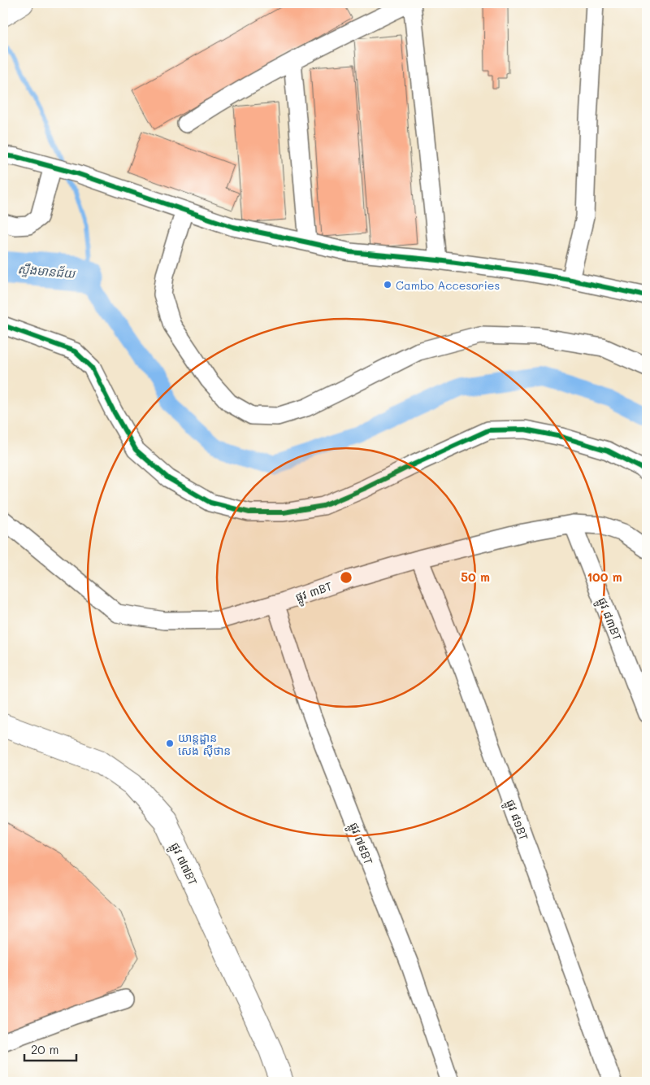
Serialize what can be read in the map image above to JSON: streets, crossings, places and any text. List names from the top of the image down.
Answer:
{
  "streets": {
    "street": [
      "ផ្លូវ ៣BT",
      "ផ្លូវ ៨៣BT",
      "ផ្លូវ ៨១BT",
      "ផ្លូវ ៧៩BT",
      "ផ្លូវ ៧៧BT"
    ]
  },
  "crossings": [
    ["ផ្លូវ ៣BT", "ផ្លូវ ៨៣BT"],
    ["ផ្លូវ ៣BT", "ផ្លូវ ៨១BT"],
    ["ផ្លូវ ៣BT", "ផ្លូវ ៧៩BT"]
  ],
  "water": ["ស្ទឹងមានជ័យ"],
  "places": ["Cambo Accesories", "យាន្ដដ្ឋាន សេង ស៊ីថាន"],
  "scale_bar": "20 m",
  "rings": ["50 m", "100 m"]
}
